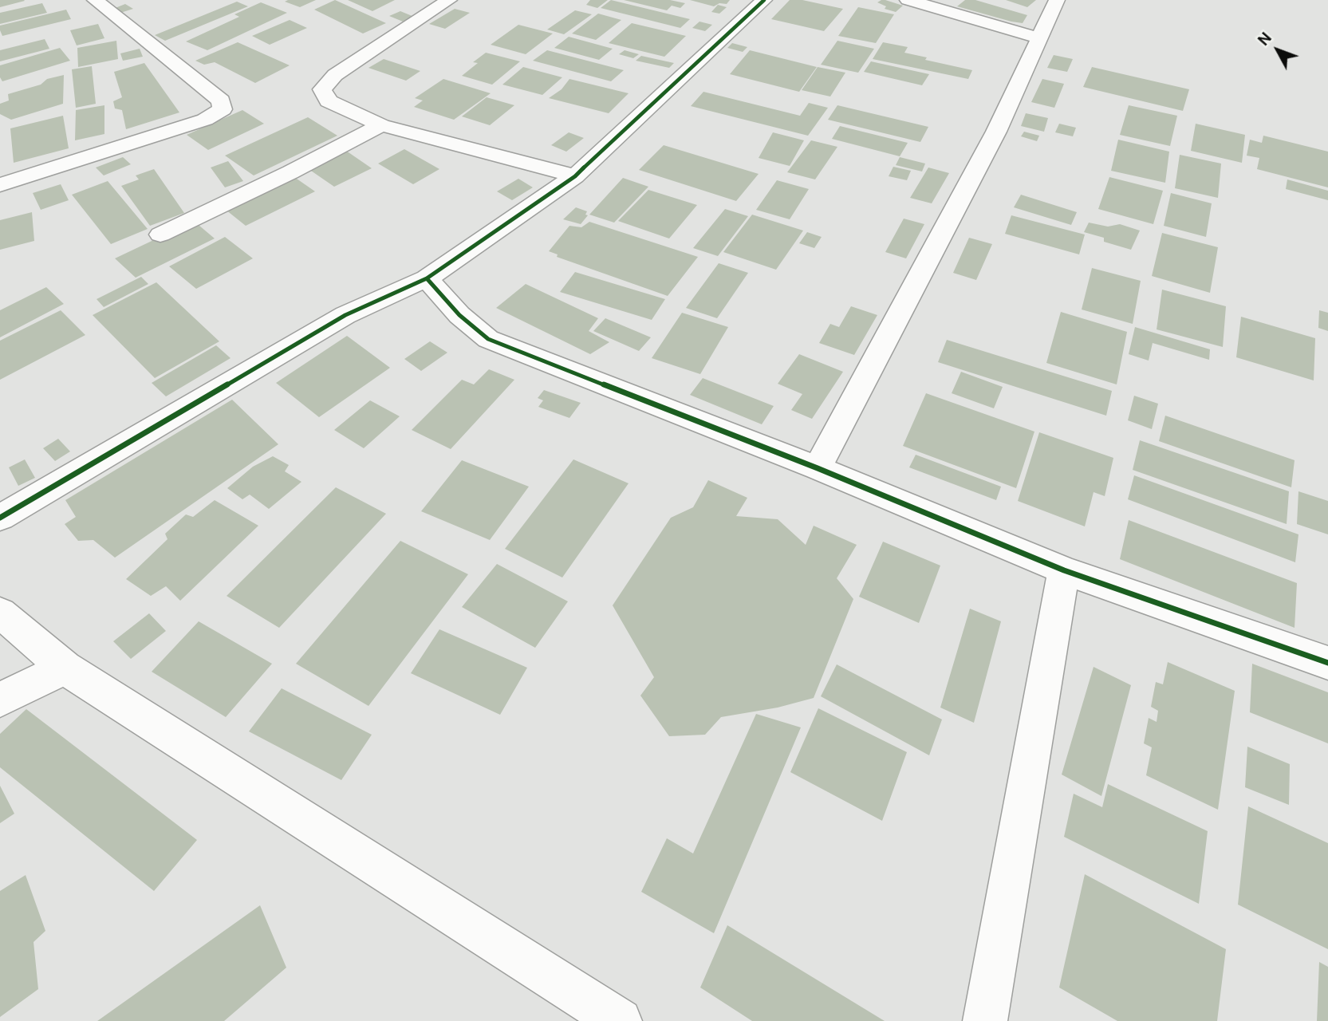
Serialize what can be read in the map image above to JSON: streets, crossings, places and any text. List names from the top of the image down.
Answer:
{
  "north": "top left"
}
